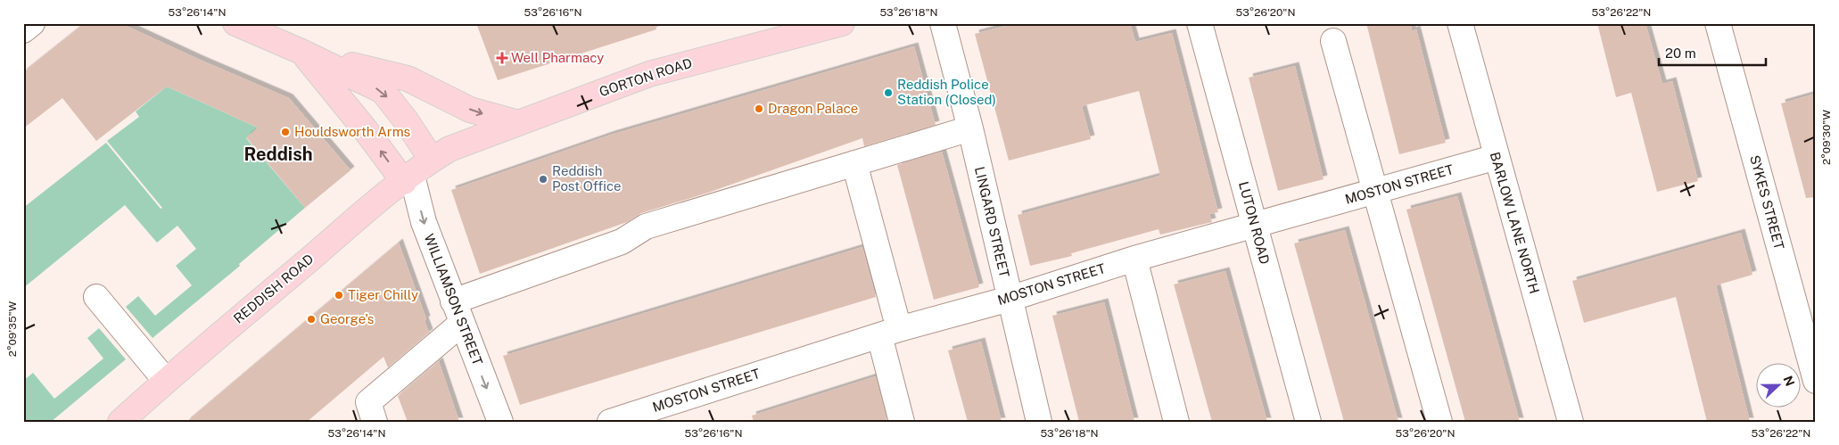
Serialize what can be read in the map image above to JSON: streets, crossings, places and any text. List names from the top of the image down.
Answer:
{
  "streets": {
    "main road": ["GORTON ROAD", "REDDISH ROAD"],
    "street": [
      "MOSTON STREET",
      "SYKES STREET",
      "LINGARD STREET",
      "LUTON ROAD",
      "BARLOW LANE NORTH",
      "WILLIAMSON STREET"
    ]
  },
  "crossings": [
    ["GORTON ROAD", "REDDISH ROAD"],
    ["MOSTON STREET", "LINGARD STREET"],
    ["MOSTON STREET", "LUTON ROAD"],
    ["MOSTON STREET", "BARLOW LANE NORTH"],
    ["REDDISH ROAD", "WILLIAMSON STREET"]
  ],
  "one_way": ["WILLIAMSON STREET"],
  "districts": ["Reddish"],
  "places": {
    "health": ["Well Pharmacy"],
    "other": [
      "Reddish Police Station (Closed)",
      "Dragon Palace",
      "Houldsworth Arms",
      "Reddish Post Office",
      "Tiger Chilly",
      "George's"
    ]
  },
  "scale_bar": "20 m",
  "north": "right",
  "coordinates": [
    "53°26'14\"N",
    "53°26'16\"N",
    "53°26'18\"N",
    "53°26'20\"N",
    "53°26'22\"N",
    "2°09'30\"W",
    "2°09'35\"W"
  ]
}
